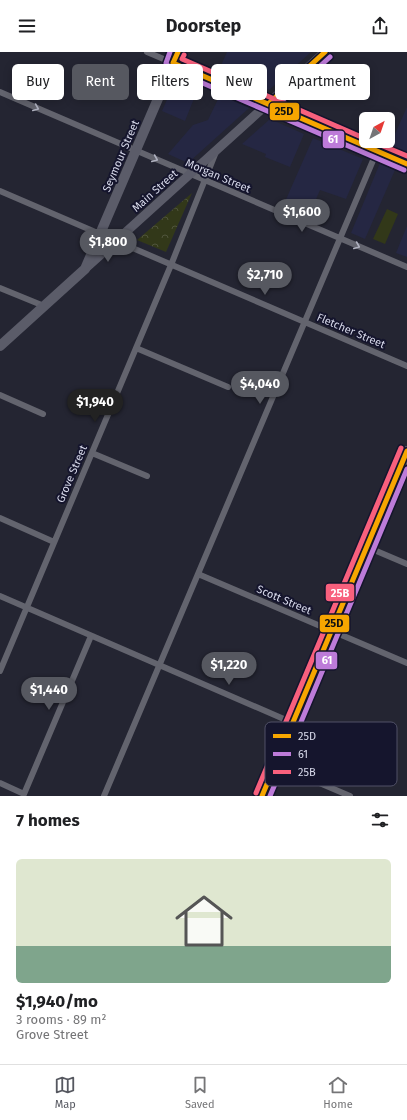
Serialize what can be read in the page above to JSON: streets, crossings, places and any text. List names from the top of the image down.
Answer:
{
  "streets": {
    "main road": ["Seymour Street", "Main Street"],
    "street": [
      "Morgan Street",
      "Fletcher Street",
      "Grove Street",
      "Scott Street"
    ]
  },
  "crossings": [
    ["Seymour Street", "Morgan Street"],
    ["Seymour Street", "Main Street"],
    ["Seymour Street", "Fletcher Street"],
    ["Morgan Street", "Main Street"],
    ["Morgan Street", "Grove Street"],
    ["Main Street", "Fletcher Street"],
    ["Main Street", "Grove Street"],
    ["Fletcher Street", "Grove Street"]
  ],
  "one_way": ["Morgan Street"],
  "lines": ["transit line 25D", "transit line 61", "transit line 25B"],
  "legend": ["25D", "61", "25B"],
  "north": "top right",
  "page": {
    "header": "Doorstep",
    "chip": [
      "Buy",
      "Rent",
      "Filters",
      "New",
      "Apartment"
    ],
    "price": [
      "$1,600",
      "$1,800",
      "$2,710",
      "$4,040",
      "$1,940",
      "$1,220",
      "$1,440"
    ],
    "heading": "7 homes",
    "list": [
      {
        "name": "$1,940/mo",
        "note": "3 rooms · 89 m² · Grove Street"
      }
    ],
    "tabs": ["Map", "Saved", "Home"]
  }
}
